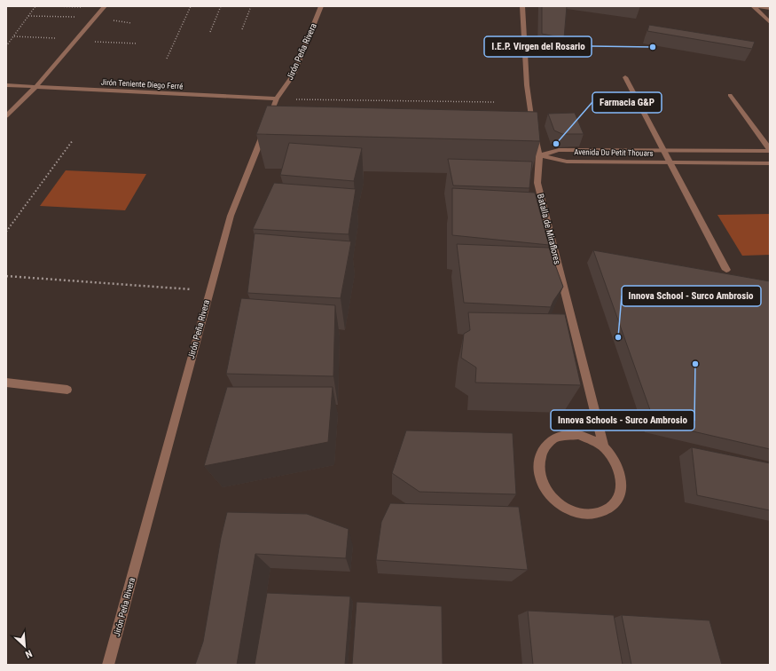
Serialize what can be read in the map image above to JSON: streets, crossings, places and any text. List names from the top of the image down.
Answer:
{
  "streets": {
    "street": [
      "Jirón Peña Rivera",
      "Jirón Teniente Diego Ferré",
      "Avenida Du Petit Thouars",
      "Batalla de Miraflores"
    ]
  },
  "crossings": [
    ["Jirón Peña Rivera", "Jirón Teniente Diego Ferré"],
    ["Avenida Du Petit Thouars", "Batalla de Miraflores"]
  ],
  "places": [
    "I.E.P. Virgen del Rosario",
    "Farmacia G&P",
    "Innova School - Surco Ambrosio",
    "Innova Schools - Surco Ambrosio"
  ],
  "north": "bottom right"
}
